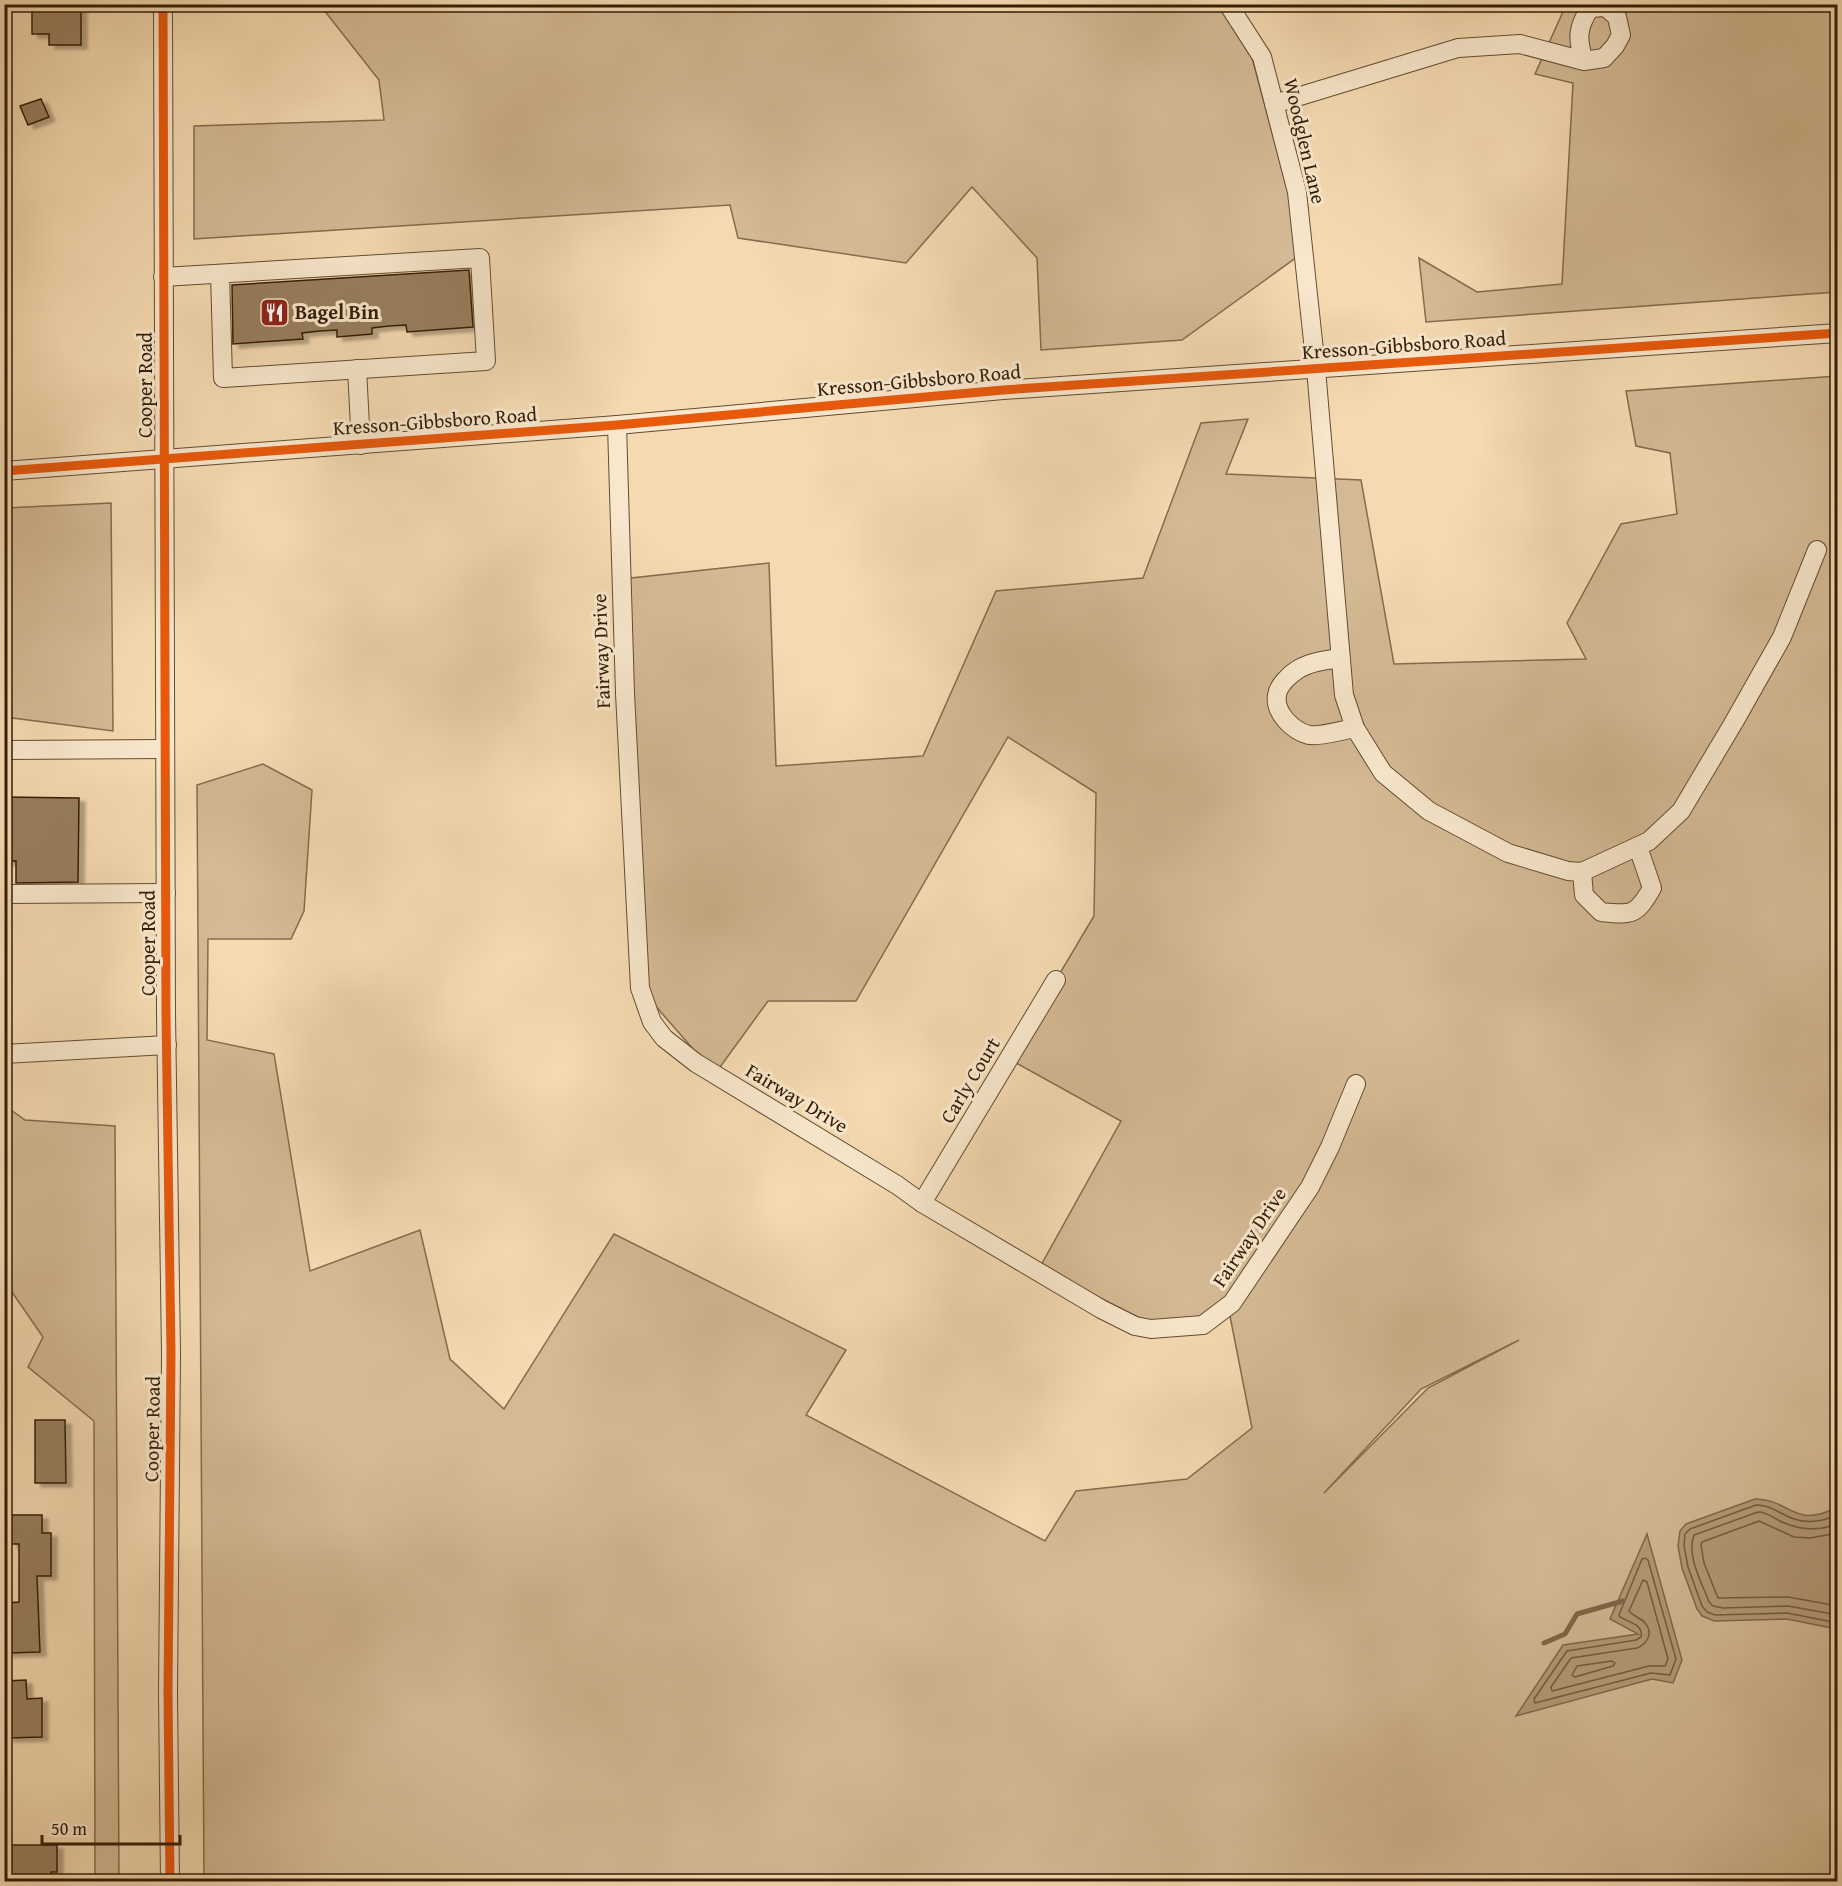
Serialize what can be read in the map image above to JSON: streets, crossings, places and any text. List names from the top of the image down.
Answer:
{
  "streets": {
    "street": [
      "Woodglen Lane",
      "Kresson-Gibbsboro Road",
      "Cooper Road",
      "Fairway Drive",
      "Carly Court"
    ]
  },
  "crossings": [
    ["Woodglen Lane", "Kresson-Gibbsboro Road"],
    ["Kresson-Gibbsboro Road", "Cooper Road"],
    ["Kresson-Gibbsboro Road", "Fairway Drive"],
    ["Fairway Drive", "Carly Court"]
  ],
  "places": {
    "restaurant": ["Bagel Bin"]
  },
  "scale_bar": "50 m"
}
